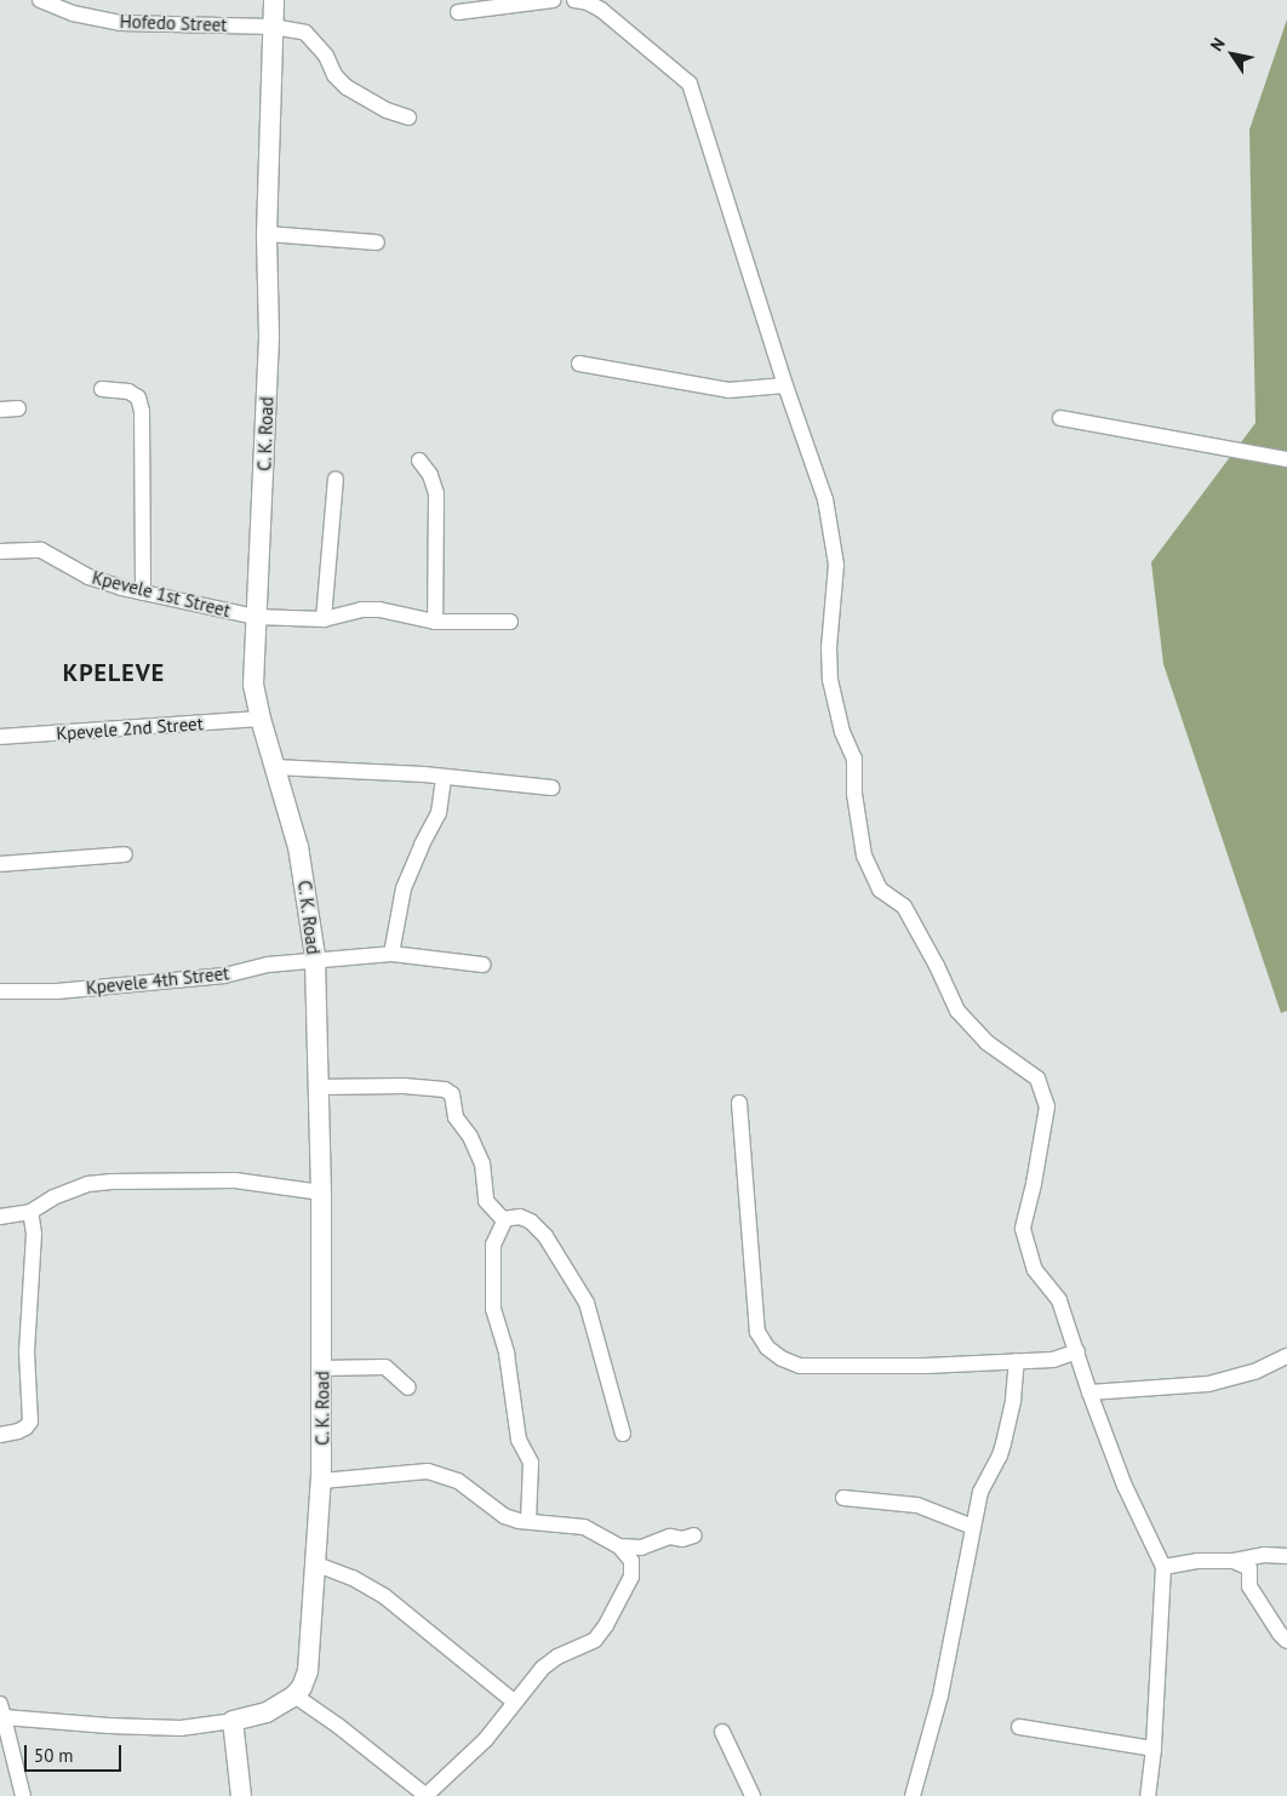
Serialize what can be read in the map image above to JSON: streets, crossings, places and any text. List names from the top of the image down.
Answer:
{
  "streets": {
    "street": [
      "Hofedo Street",
      "C. K. Road",
      "Kpevele 1st Street",
      "Kpevele 2nd Street",
      "Kpevele 4th Street"
    ]
  },
  "crossings": [
    ["Hofedo Street", "C. K. Road"],
    ["C. K. Road", "Kpevele 1st Street"],
    ["C. K. Road", "Kpevele 2nd Street"],
    ["C. K. Road", "Kpevele 4th Street"]
  ],
  "districts": ["KPELEVE"],
  "scale_bar": "50 m",
  "north": "top left"
}
